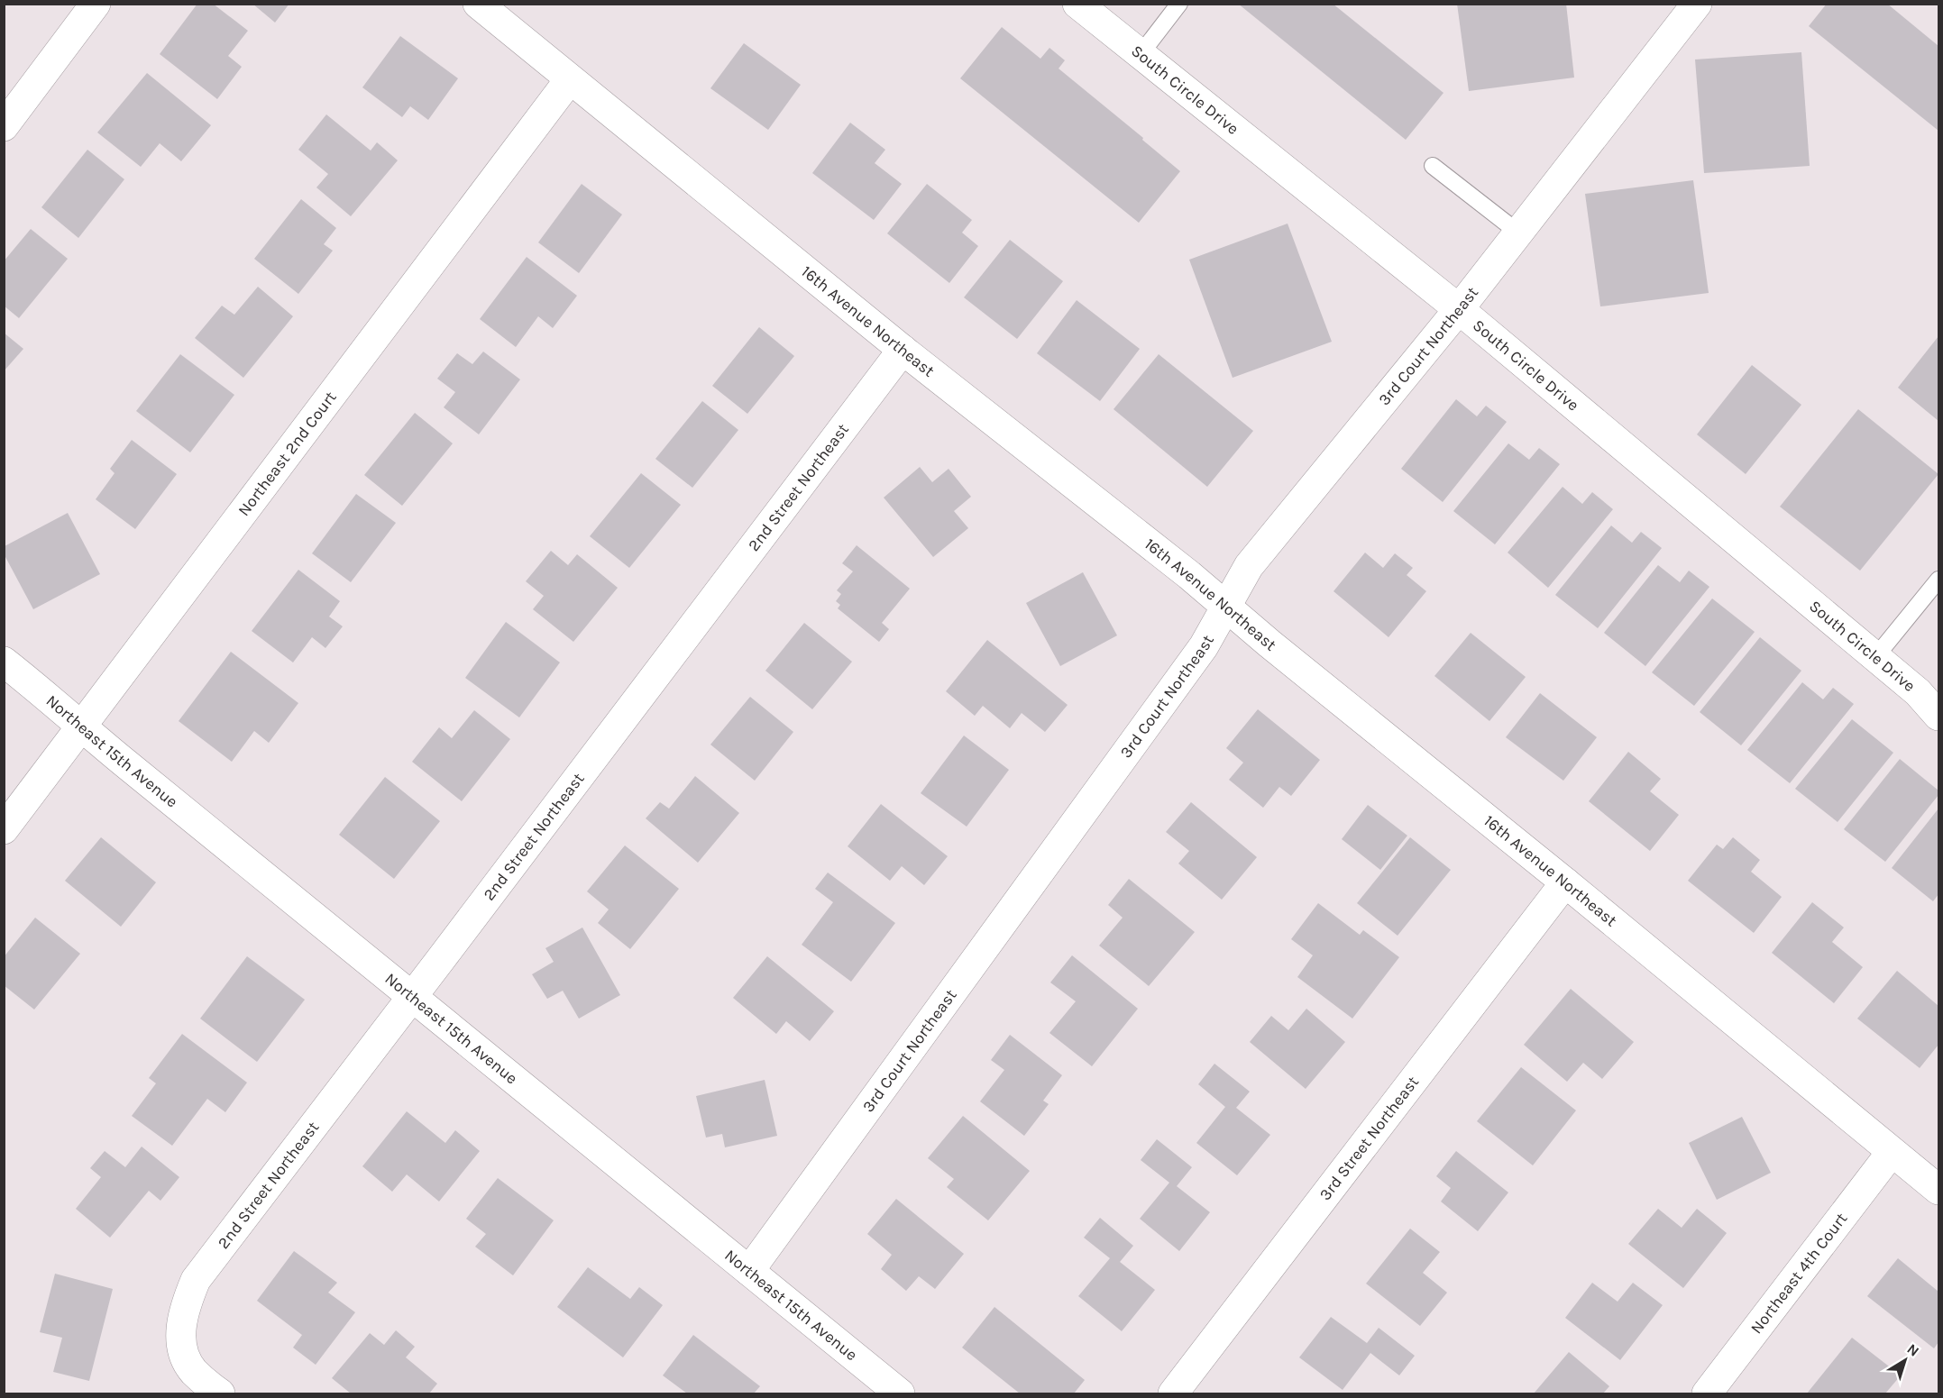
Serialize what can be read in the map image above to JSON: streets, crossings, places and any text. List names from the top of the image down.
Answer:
{
  "streets": {
    "street": [
      "South Circle Drive",
      "16th Avenue Northeast",
      "3rd Court Northeast",
      "Northeast 2nd Court",
      "2nd Street Northeast",
      "Northeast 15th Avenue",
      "3rd Street Northeast",
      "Northeast 4th Court"
    ]
  },
  "crossings": [
    ["South Circle Drive", "3rd Court Northeast"],
    ["16th Avenue Northeast", "3rd Court Northeast"],
    ["16th Avenue Northeast", "Northeast 2nd Court"],
    ["16th Avenue Northeast", "2nd Street Northeast"],
    ["16th Avenue Northeast", "3rd Street Northeast"],
    ["16th Avenue Northeast", "Northeast 4th Court"],
    ["3rd Court Northeast", "Northeast 15th Avenue"],
    ["Northeast 2nd Court", "Northeast 15th Avenue"],
    ["2nd Street Northeast", "Northeast 15th Avenue"]
  ],
  "north": "top right"
}
